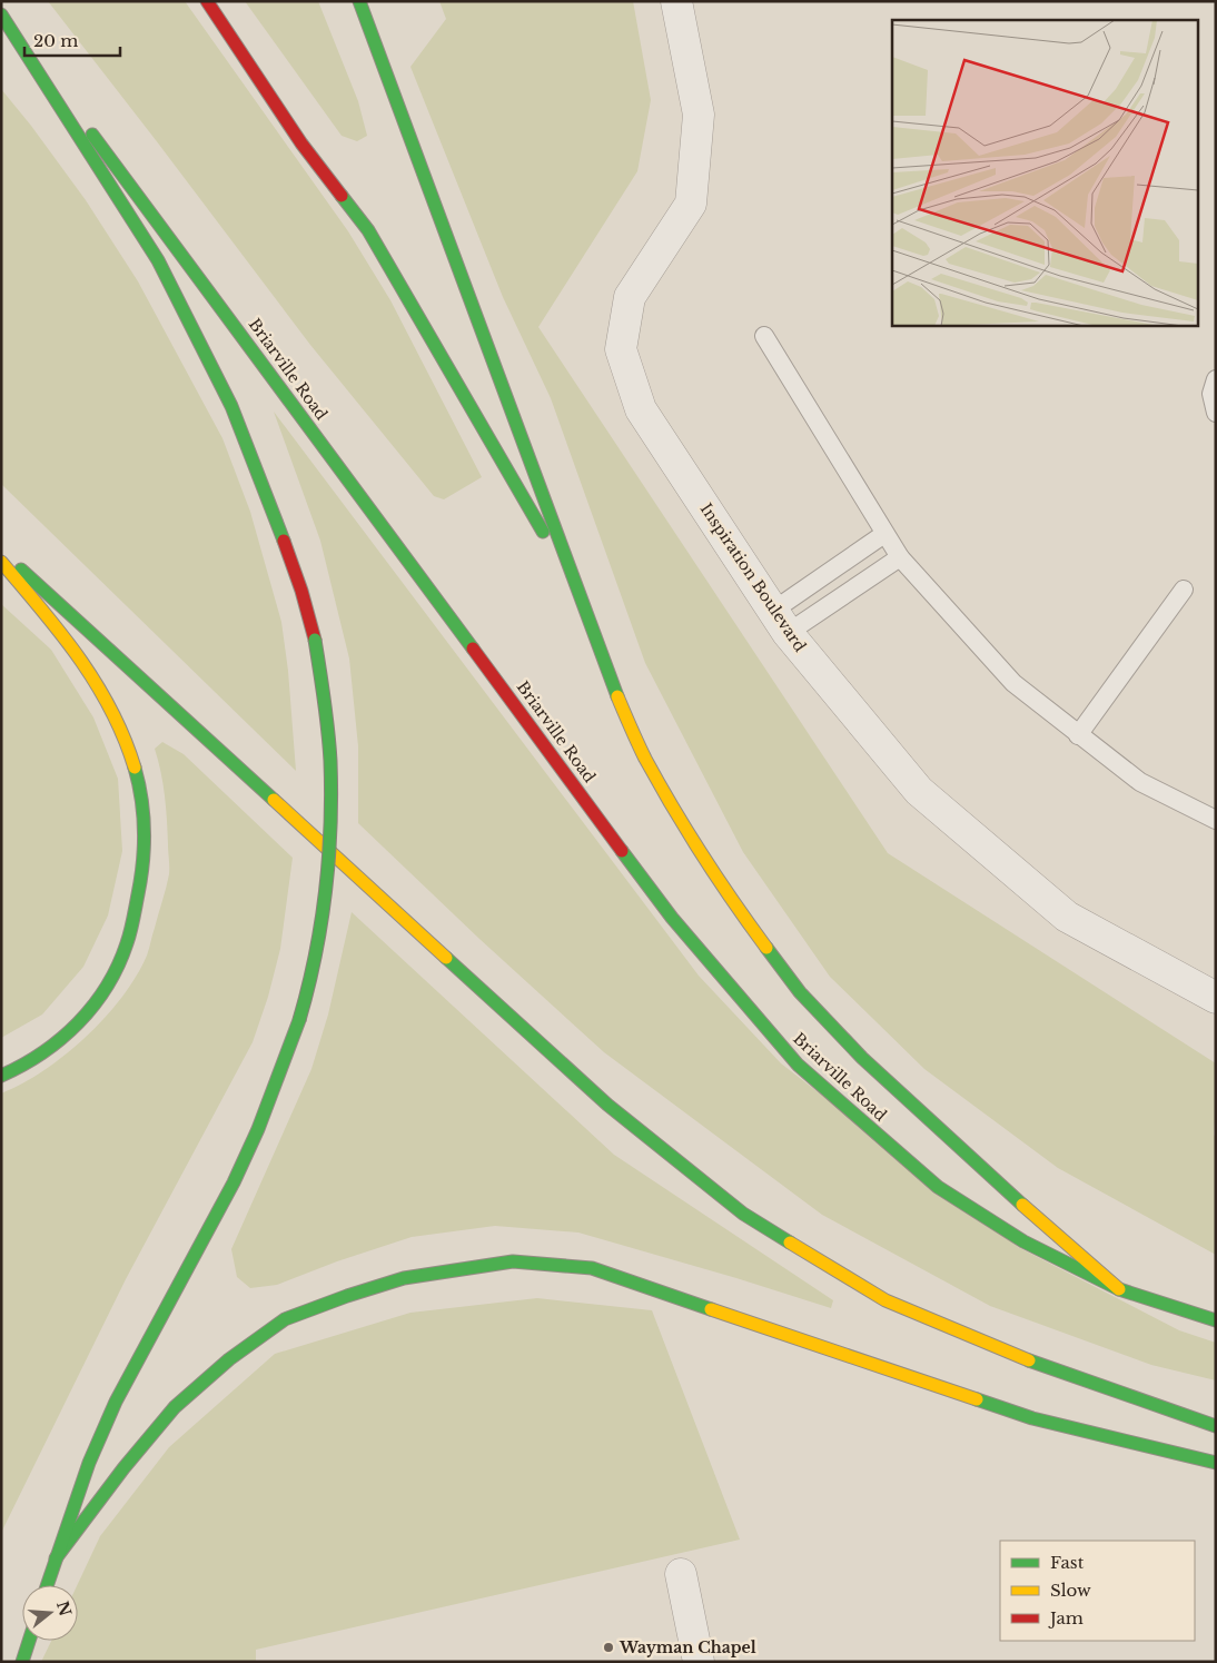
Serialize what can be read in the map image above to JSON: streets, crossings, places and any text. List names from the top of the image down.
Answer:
{
  "streets": {
    "main road": ["Briarville Road"],
    "street": ["Inspiration Boulevard"]
  },
  "places": ["Wayman Chapel"],
  "legend": ["Fast", "Slow", "Jam"],
  "scale_bar": "20 m",
  "north": "right"
}
